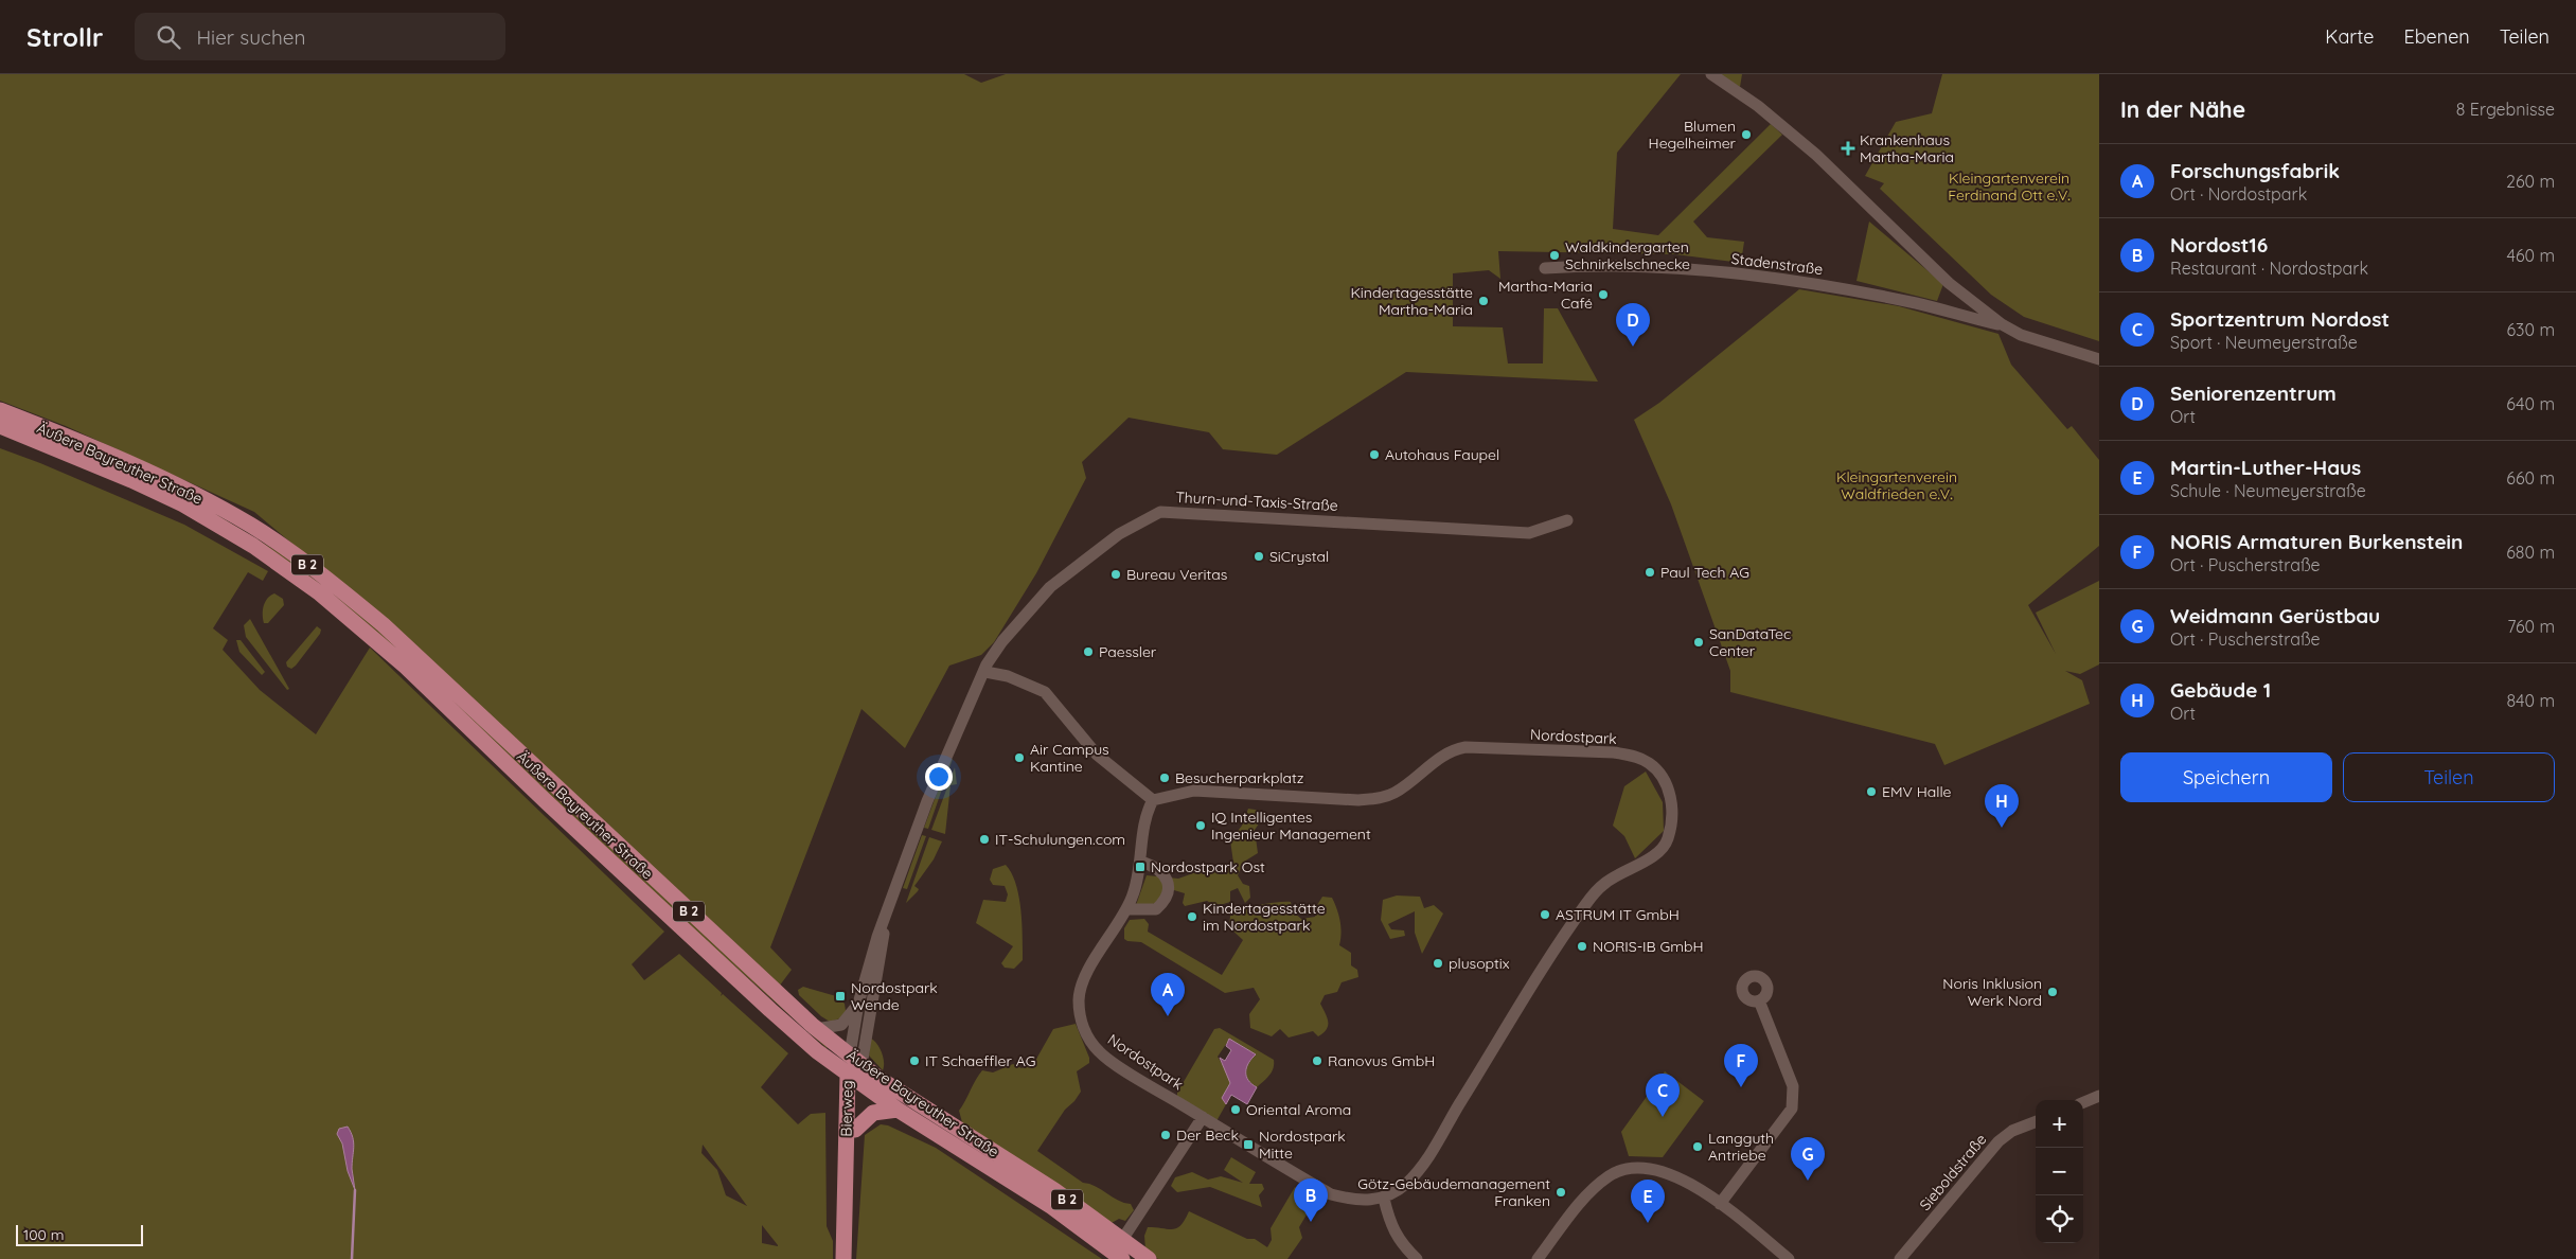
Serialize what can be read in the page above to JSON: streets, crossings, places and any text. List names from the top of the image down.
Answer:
{
  "streets": {
    "main road": ["Äußere Bayreuther Straße", "B 2", "Bierweg"],
    "street": [
      "Stadenstraße",
      "Thurn-und-Taxis-Straße",
      "Nordostpark",
      "Sieboldstraße"
    ]
  },
  "crossings": [
    ["Äußere Bayreuther Straße", "Thurn-und-Taxis-Straße"],
    ["Äußere Bayreuther Straße", "Bierweg"]
  ],
  "parks": ["Kleingartenverein Ferdinand Ott e.V.", "Kleingartenverein Waldfrieden e.V."],
  "places": {
    "other": [
      "Blumen Hegelheimer",
      "Waldkindergarten Schnirkelschnecke",
      "Martha-Maria Café",
      "Kindertagesstätte Martha-Maria",
      "Autohaus Faupel",
      "SiCrystal",
      "Paul Tech AG",
      "Bureau Veritas",
      "SanDataTec Center",
      "Paessler",
      "Air Campus Kantine",
      "Besucherparkplatz",
      "EMV Halle",
      "IQ Intelligentes Ingenieur Management",
      "IT-Schulungen.com",
      "ASTRUM IT GmbH",
      "Kindertagesstätte im Nordostpark",
      "NORIS-IB GmbH",
      "plusoptix",
      "Noris Inklusion Werk Nord",
      "IT Schaeffler AG",
      "Ranovus GmbH",
      "Oriental Aroma",
      "Der Beck",
      "Langguth Antriebe",
      "Götz-Gebäudemanagement Franken"
    ],
    "health": ["Krankenhaus Martha-Maria"],
    "transit": ["Nordostpark Ost", "Nordostpark Wende", "Nordostpark Mitte"]
  },
  "scale_bar": "100 m",
  "page": {
    "header": "Strollr",
    "search": "Hier suchen",
    "nav": ["Karte", "Ebenen", "Teilen"],
    "heading": ["In der Nähe", "8 Ergebnisse"],
    "list": [
      {
        "mark": "A",
        "name": "Forschungsfabrik",
        "note": "Ort · Nordostpark",
        "value": "260 m"
      },
      {
        "mark": "B",
        "name": "Nordost16",
        "note": "Restaurant · Nordostpark",
        "value": "460 m"
      },
      {
        "mark": "C",
        "name": "Sportzentrum Nordost",
        "note": "Sport · Neumeyerstraße",
        "value": "630 m"
      },
      {
        "mark": "D",
        "name": "Seniorenzentrum",
        "note": "Ort",
        "value": "640 m"
      },
      {
        "mark": "E",
        "name": "Martin-Luther-Haus",
        "note": "Schule · Neumeyerstraße",
        "value": "660 m"
      },
      {
        "mark": "F",
        "name": "NORIS Armaturen Burkenstein",
        "note": "Ort · Puscherstraße",
        "value": "680 m"
      },
      {
        "mark": "G",
        "name": "Weidmann Gerüstbau",
        "note": "Ort · Puscherstraße",
        "value": "760 m"
      },
      {
        "mark": "H",
        "name": "Gebäude 1",
        "note": "Ort",
        "value": "840 m"
      }
    ],
    "pins": [
      "D",
      "H",
      "A",
      "F",
      "C",
      "G",
      "B",
      "E"
    ],
    "buttons": ["Speichern", "Teilen"],
    "map_buttons": ["+", "−"],
    "scale": "100 m"
  }
}
